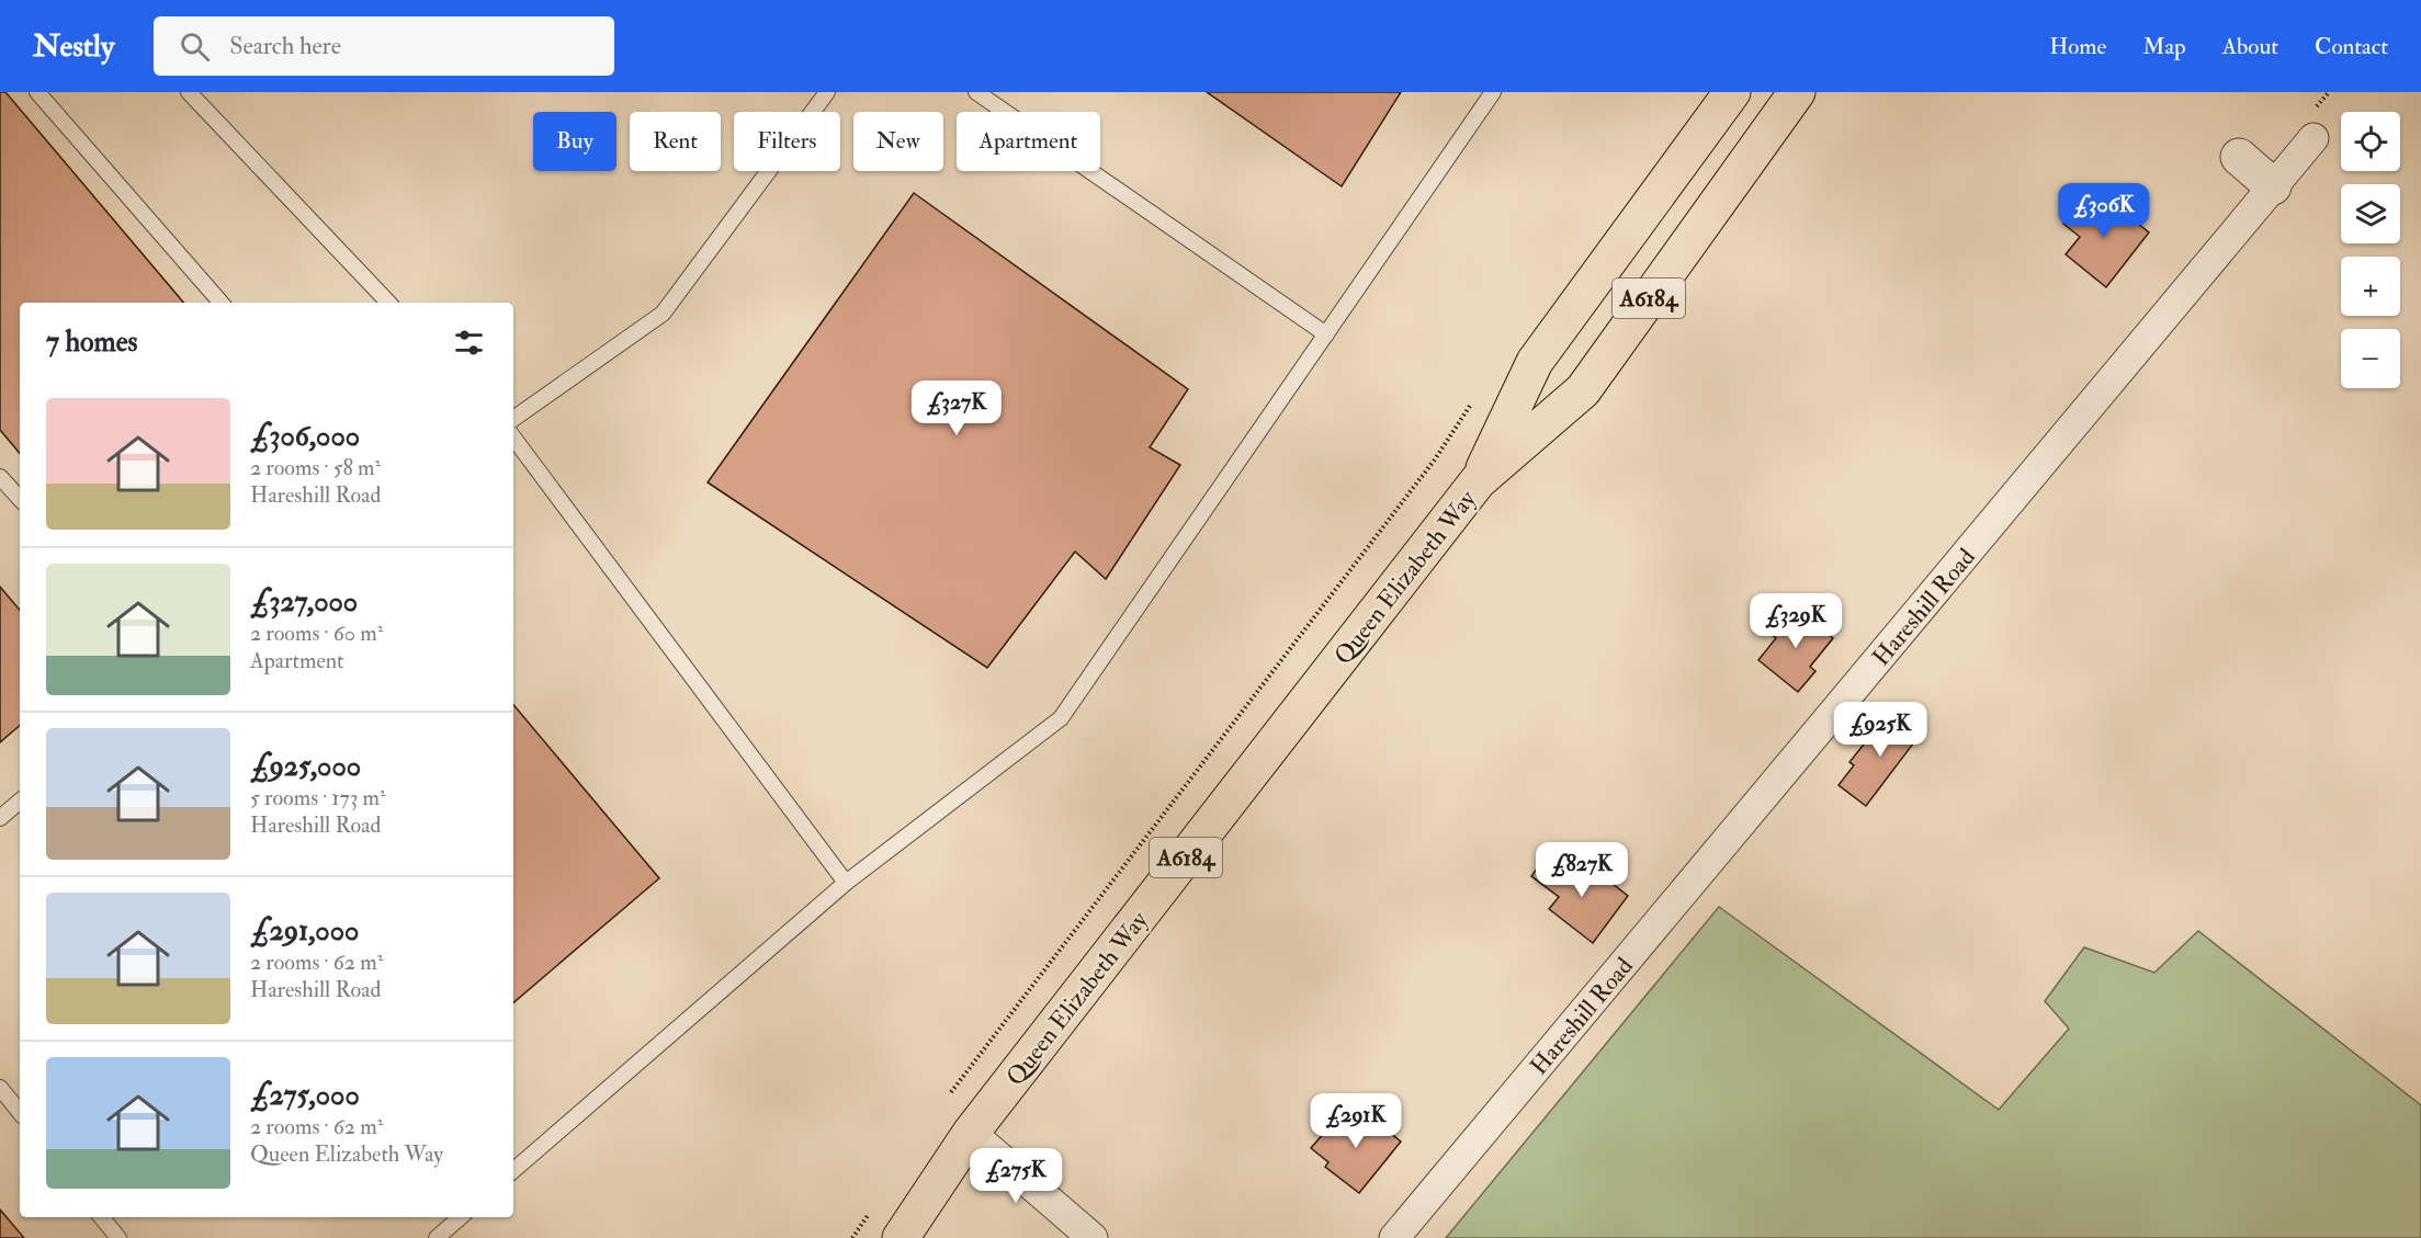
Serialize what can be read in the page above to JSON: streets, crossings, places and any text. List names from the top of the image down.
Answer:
{
  "streets": {
    "main road": ["A6184", "Queen Elizabeth Way"],
    "street": ["Hareshill Road"]
  },
  "page": {
    "header": "Nestly",
    "search": "Search here",
    "nav": [
      "Home",
      "Map",
      "About",
      "Contact"
    ],
    "map_buttons": ["+", "−"],
    "chip": [
      "Buy",
      "Rent",
      "Filters",
      "New",
      "Apartment"
    ],
    "price": [
      "£306K",
      "£327K",
      "£329K",
      "£925K",
      "£827K",
      "£291K",
      "£275K"
    ],
    "heading": "7 homes",
    "list": [
      {
        "name": "£306,000",
        "note": "2 rooms · 58 m² · Hareshill Road"
      },
      {
        "name": "£327,000",
        "note": "2 rooms · 60 m² · Apartment"
      },
      {
        "name": "£925,000",
        "note": "5 rooms · 173 m² · Hareshill Road"
      },
      {
        "name": "£291,000",
        "note": "2 rooms · 62 m² · Hareshill Road"
      },
      {
        "name": "£275,000",
        "note": "2 rooms · 62 m² · Queen Elizabeth Way"
      }
    ]
  }
}
